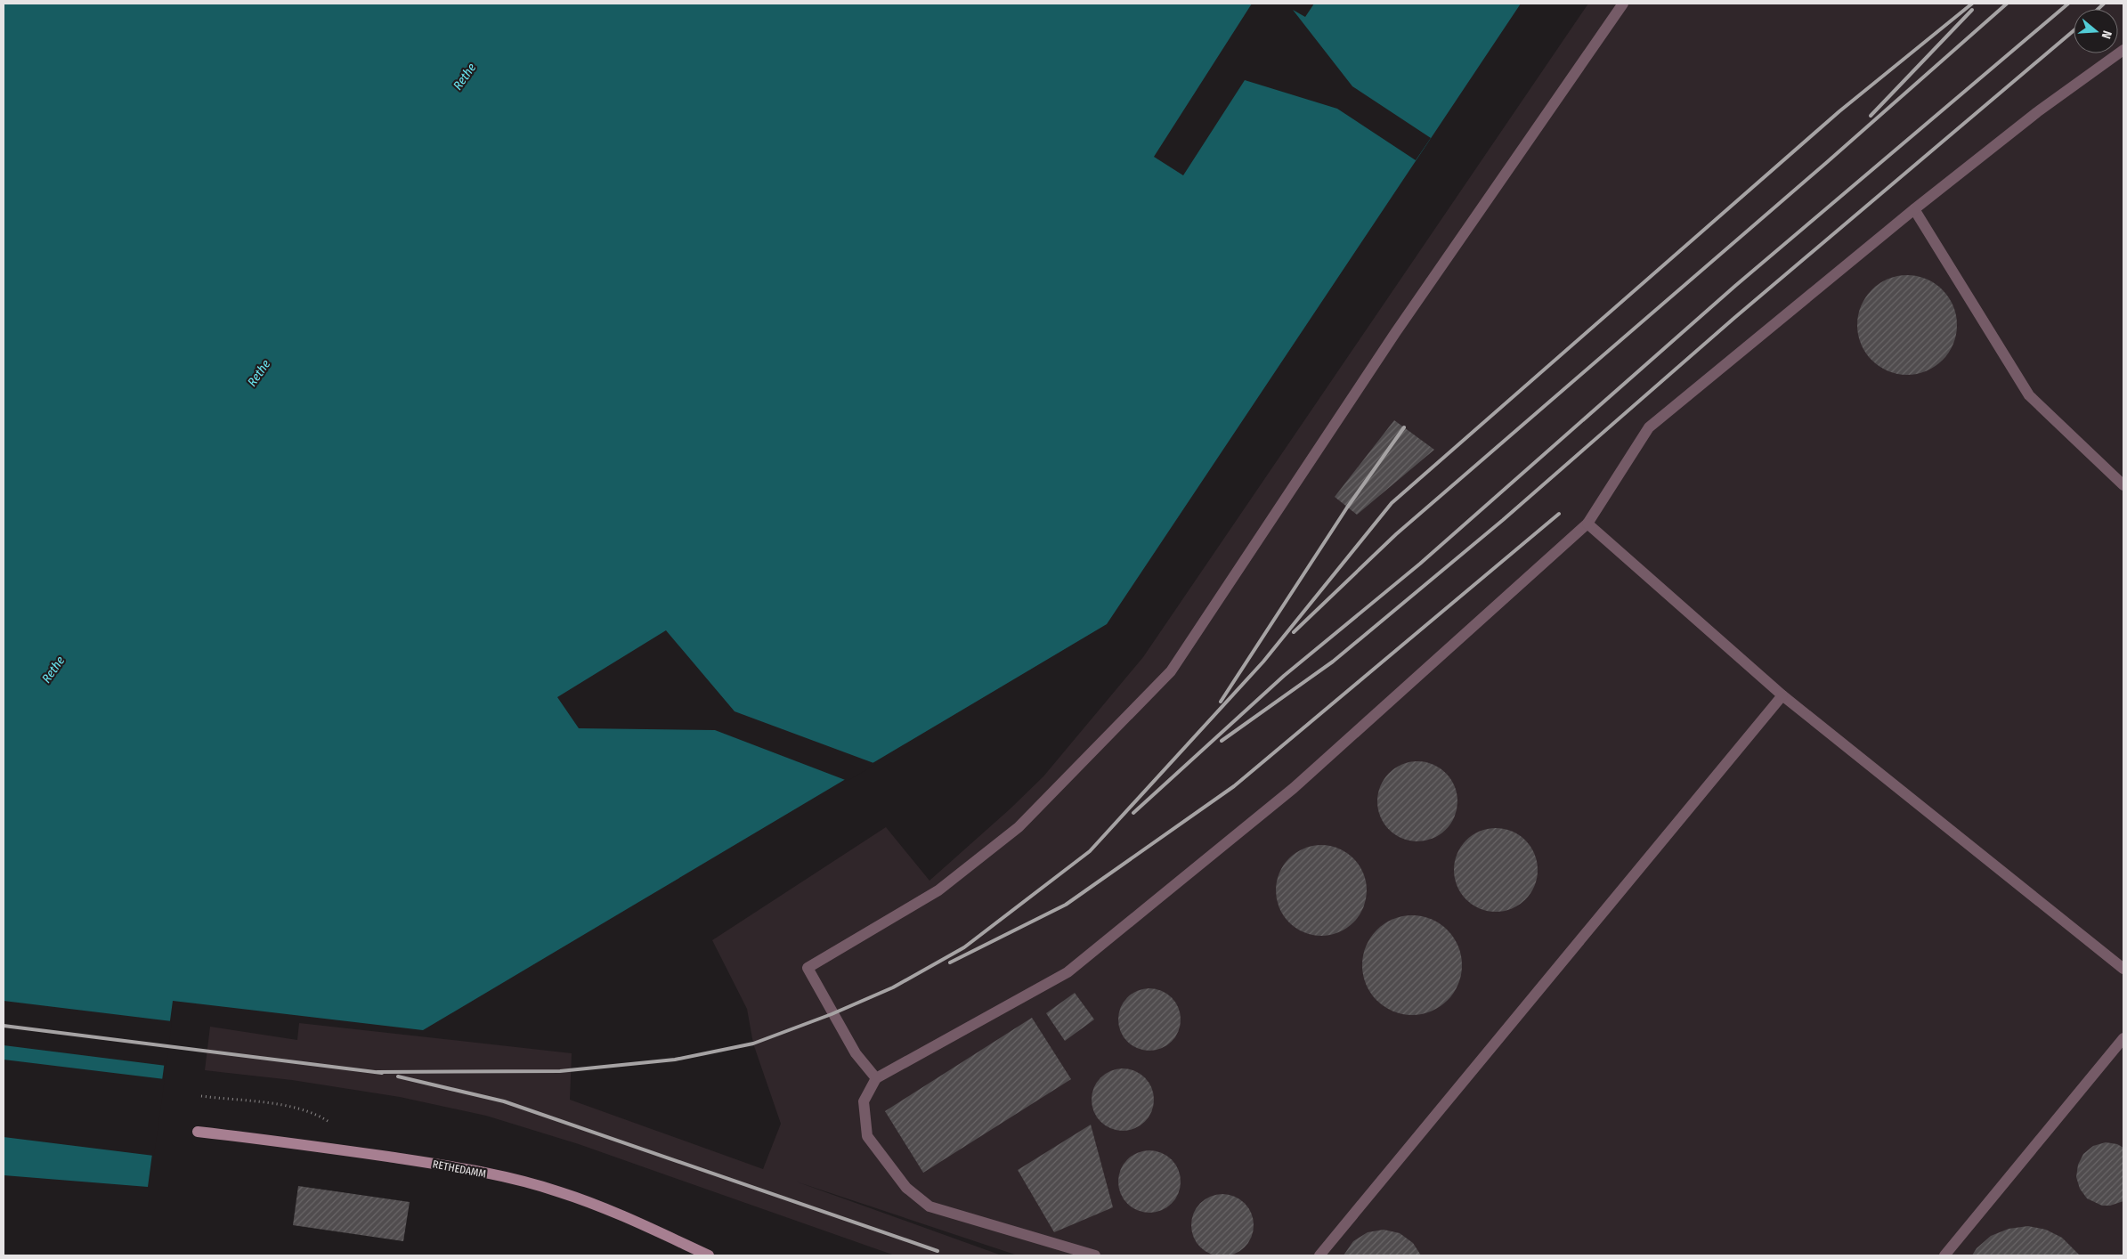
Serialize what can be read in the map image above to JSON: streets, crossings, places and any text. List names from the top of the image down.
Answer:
{
  "streets": {
    "main road": ["RETHEDAMM"]
  },
  "water": ["Rethe"],
  "north": "right"
}
